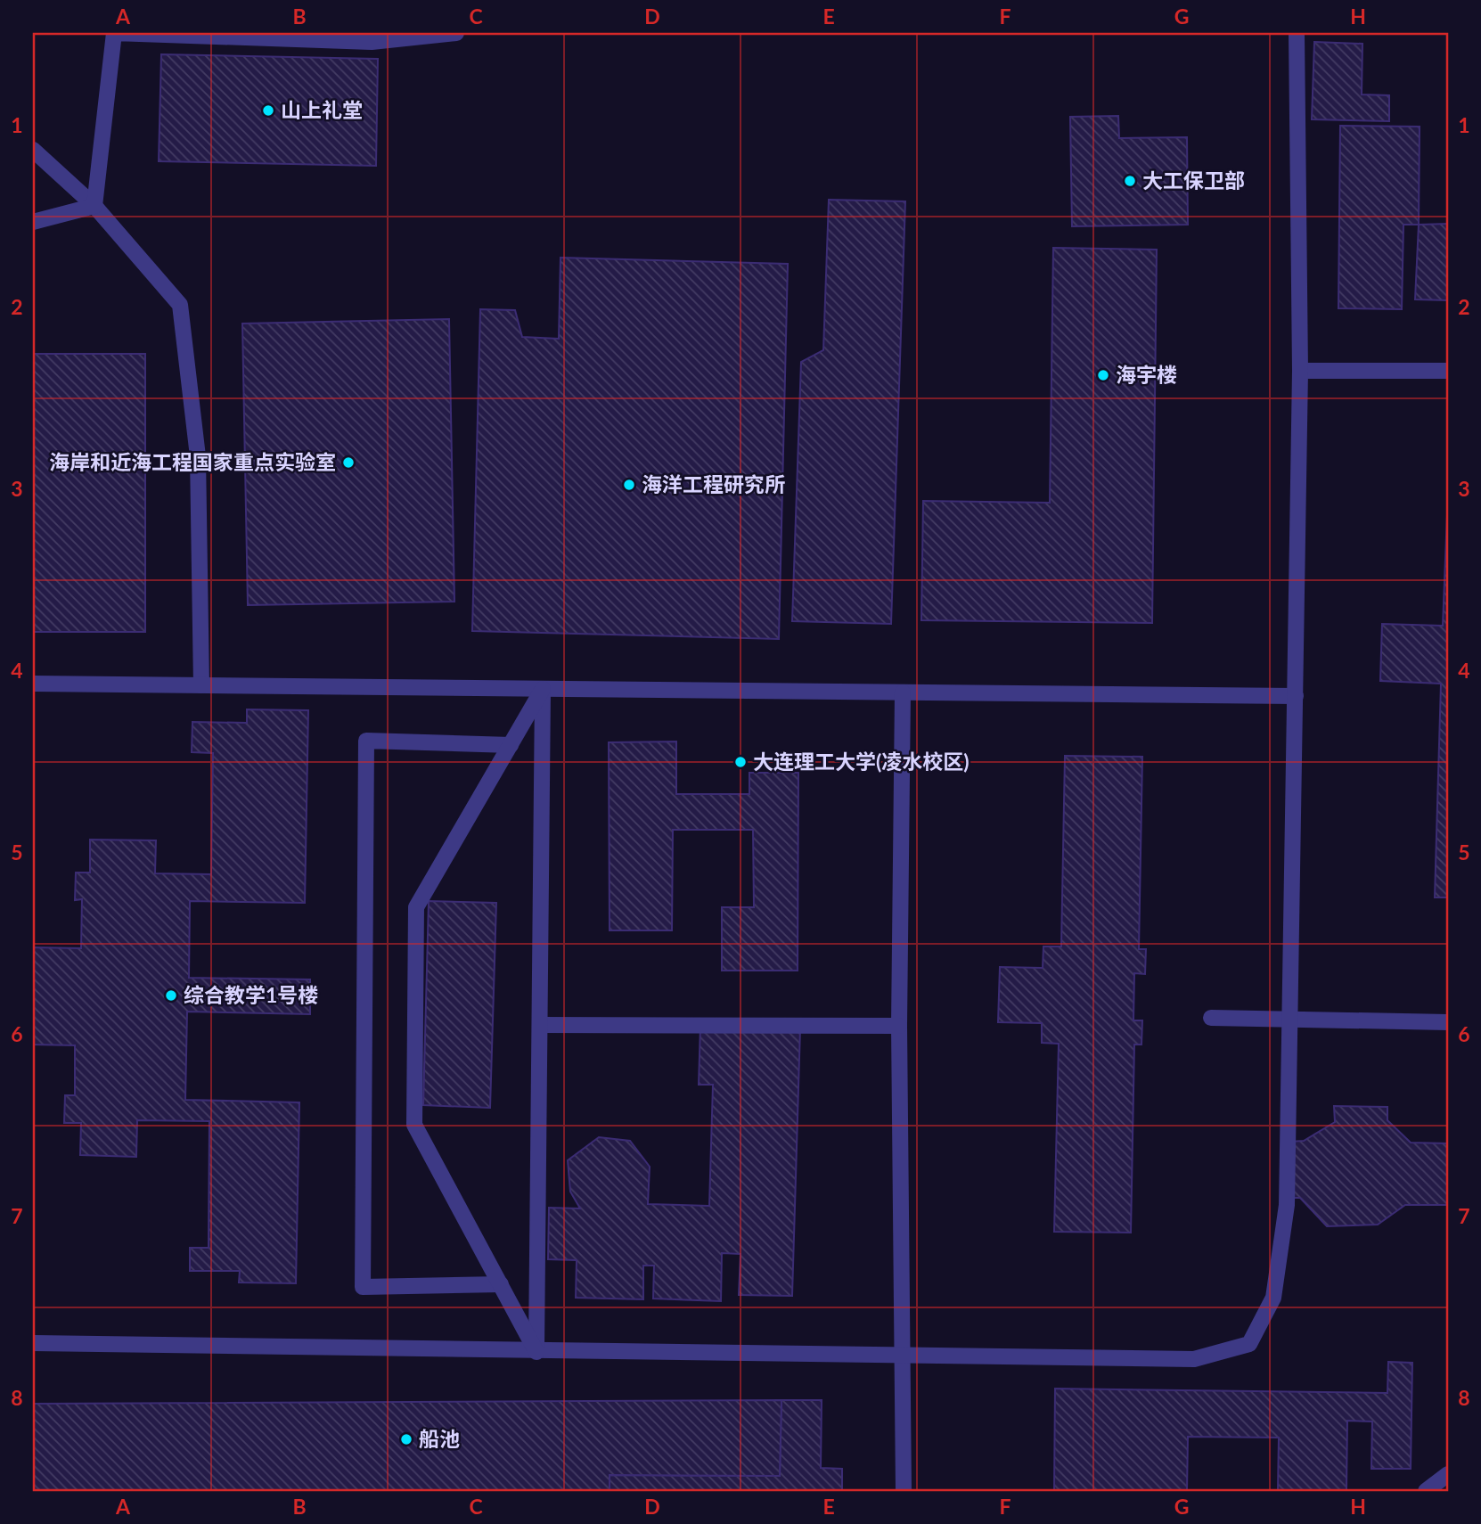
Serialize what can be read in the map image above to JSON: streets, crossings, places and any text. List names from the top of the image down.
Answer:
{
  "places": [
    "山上礼堂",
    "大工保卫部",
    "海宇楼",
    "海岸和近海工程国家重点实验室",
    "海洋工程研究所",
    "大连理工大学(凌水校区)",
    "综合教学1号楼",
    "船池"
  ],
  "grid": {
    "columns": [
      "A",
      "B",
      "C",
      "D",
      "E",
      "F",
      "G",
      "H"
    ],
    "rows": [
      "1",
      "2",
      "3",
      "4",
      "5",
      "6",
      "7",
      "8"
    ]
  }
}
